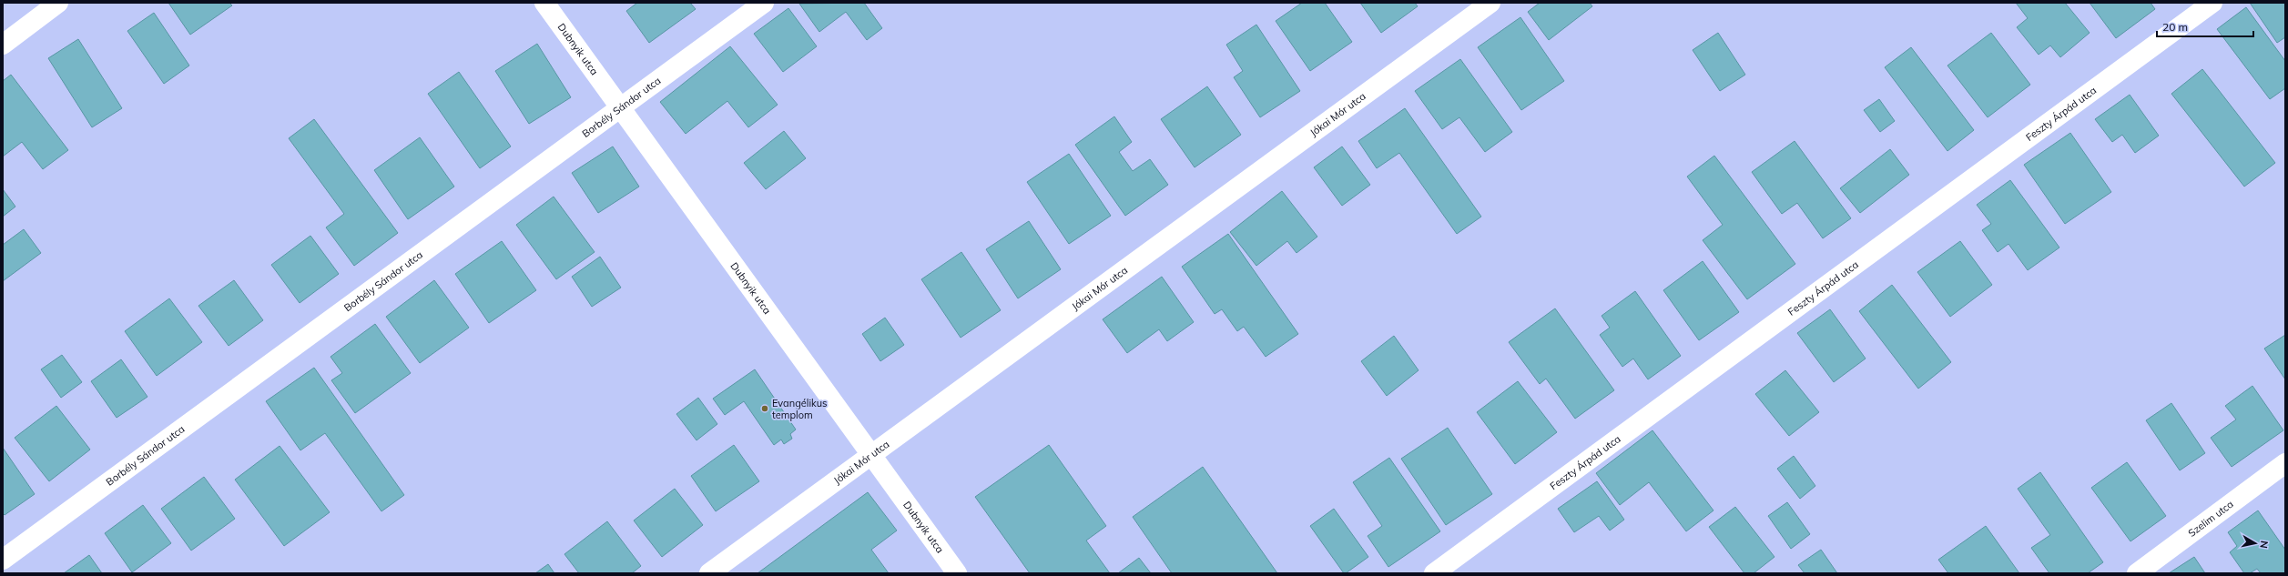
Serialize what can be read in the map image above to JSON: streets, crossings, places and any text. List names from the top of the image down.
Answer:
{
  "streets": {
    "street": [
      "Dubnyik utca",
      "Borbély Sándor utca",
      "Jókai Mór utca",
      "Feszty Árpád utca",
      "Szelim utca"
    ]
  },
  "crossings": [
    ["Dubnyik utca", "Borbély Sándor utca"],
    ["Dubnyik utca", "Jókai Mór utca"]
  ],
  "places": ["Evangélikus templom"],
  "scale_bar": "20 m",
  "north": "right"
}
